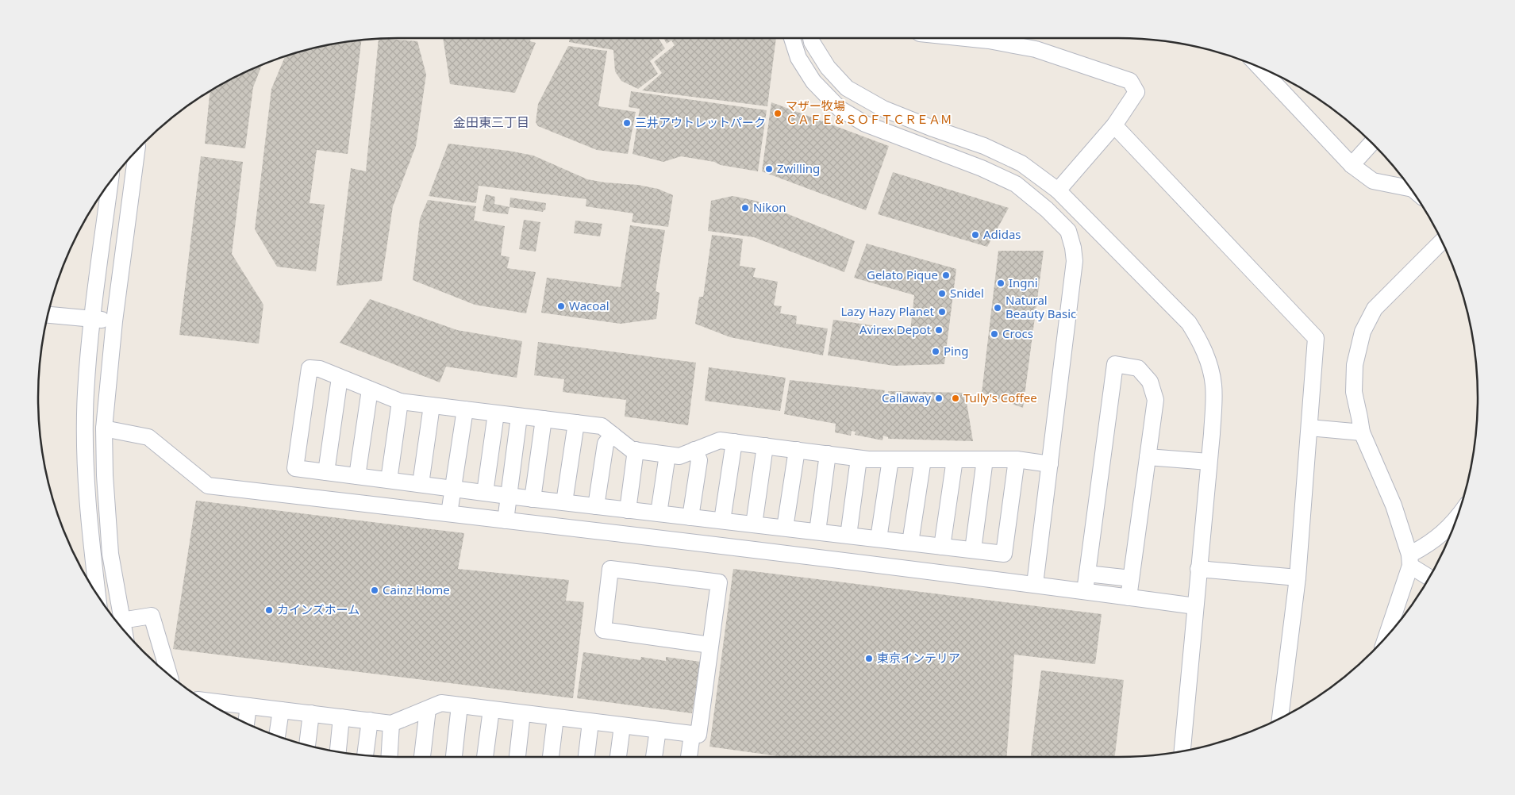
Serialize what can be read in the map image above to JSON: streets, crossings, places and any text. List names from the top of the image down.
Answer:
{
  "districts": ["金田東三丁目"],
  "places": [
    "マザー牧場 ＣＡＦＥ＆ＳＯＦＴＣＲＥＡＭ",
    "三井アウトレットパーク",
    "Zwilling",
    "Nikon",
    "Adidas",
    "Gelato Pique",
    "Ingni",
    "Snidel",
    "Wacoal",
    "Natural Beauty Basic",
    "Lazy Hazy Planet",
    "Avirex Depot",
    "Crocs",
    "Ping",
    "Callaway",
    "Tully's Coffee",
    "Cainz Home",
    "カインズホーム",
    "東京インテリア"
  ]
}
